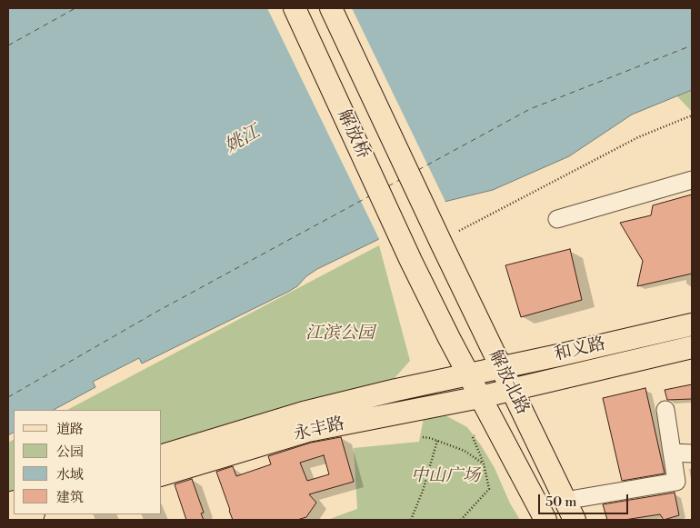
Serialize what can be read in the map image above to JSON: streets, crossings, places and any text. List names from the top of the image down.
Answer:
{
  "streets": {
    "main road": [
      "解放桥",
      "和义路",
      "解放北路",
      "永丰路"
    ]
  },
  "crossings": [
    ["解放桥", "解放北路"],
    ["和义路", "解放北路"],
    ["和义路", "永丰路"],
    ["解放北路", "永丰路"]
  ],
  "water": ["姚江"],
  "parks": ["江滨公园", "中山广场"],
  "legend": [
    "道路",
    "公园",
    "水域",
    "建筑"
  ],
  "scale_bar": "50 m"
}
